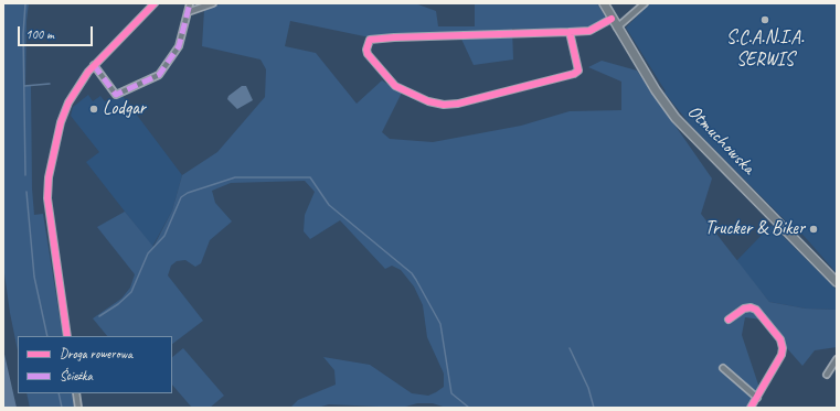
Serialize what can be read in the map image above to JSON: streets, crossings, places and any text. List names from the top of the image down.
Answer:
{
  "streets": {
    "main road": ["Otmuchowska"]
  },
  "places": ["S.C.A.N.I.A. SERWIS", "Lodgar", "Trucker & Biker"],
  "legend": ["Droga rowerowa", "Ścieżka"],
  "scale_bar": "100 m"
}
